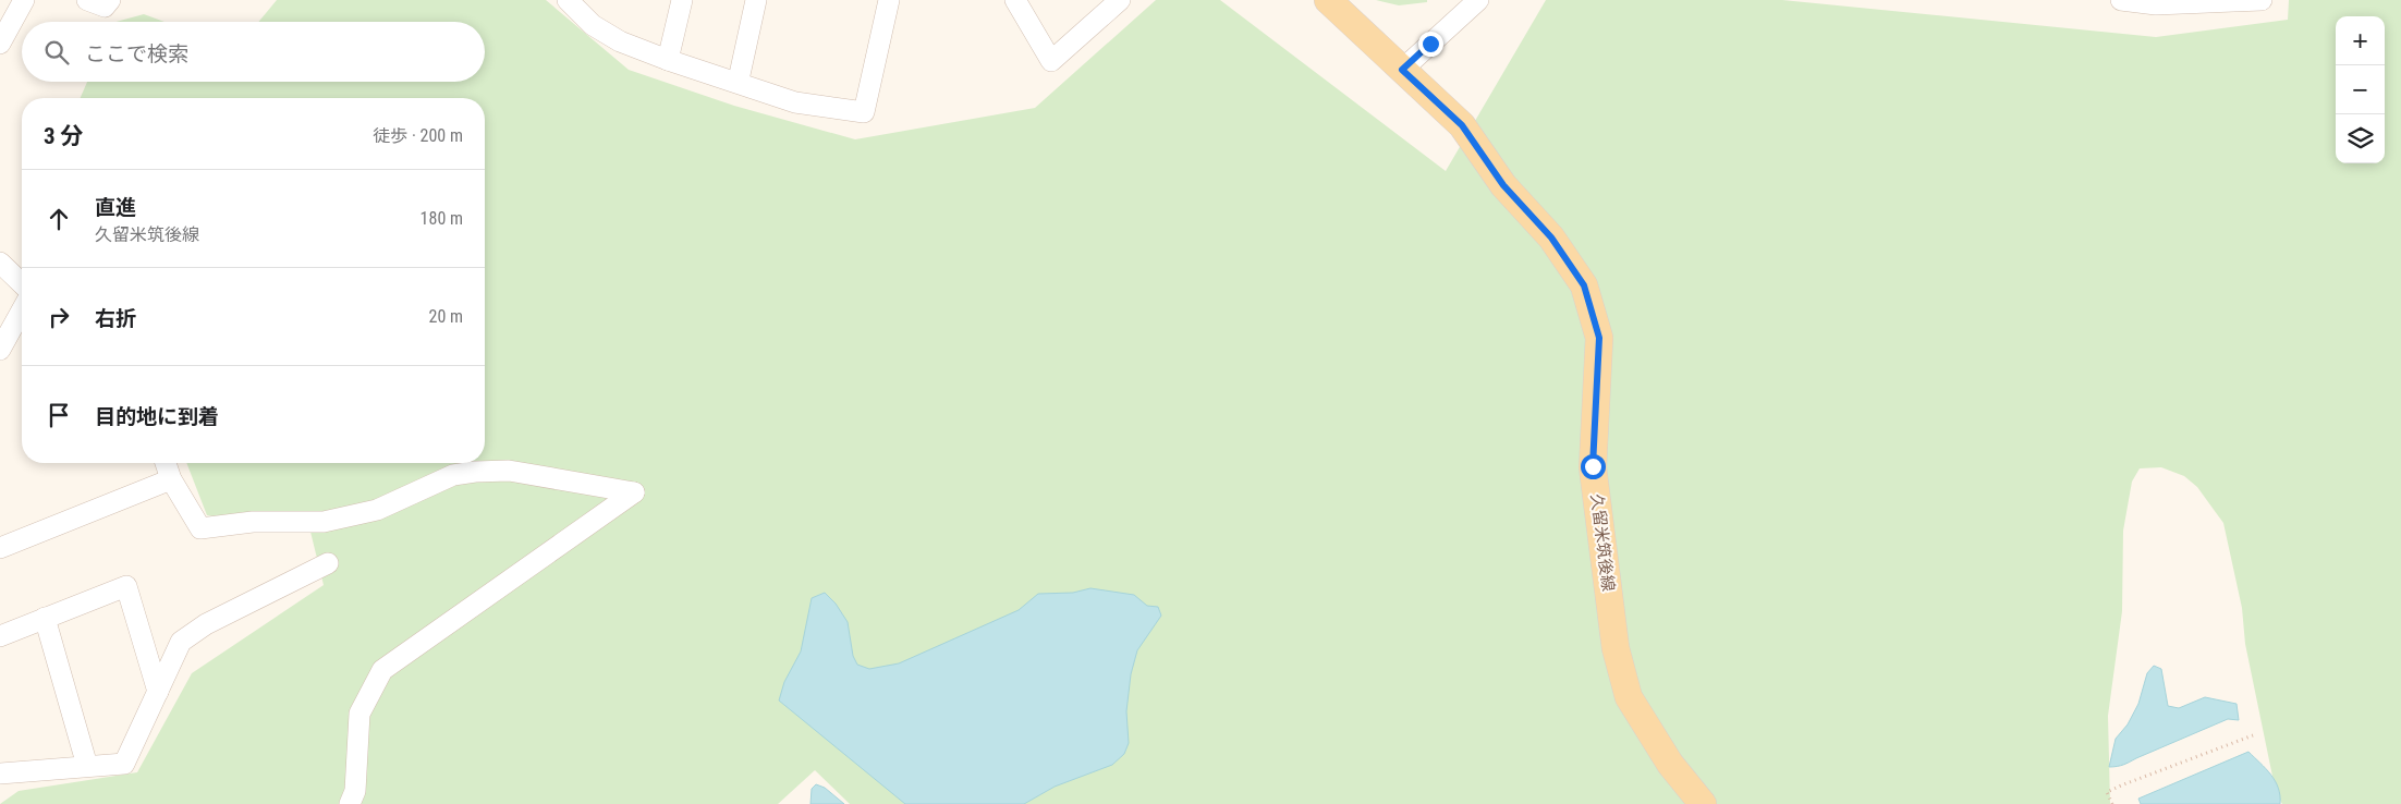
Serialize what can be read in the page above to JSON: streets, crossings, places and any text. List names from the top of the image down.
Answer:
{
  "streets": {
    "main road": ["久留米筑後線"]
  },
  "page": {
    "map_buttons": ["+", "−"],
    "search": "ここで検索",
    "heading": ["3 分", "徒歩 · 200 m"],
    "list": [
      ["直進", "久留米筑後線", "180 m"],
      ["右折", "20 m"],
      "目的地に到着"
    ]
  }
}
